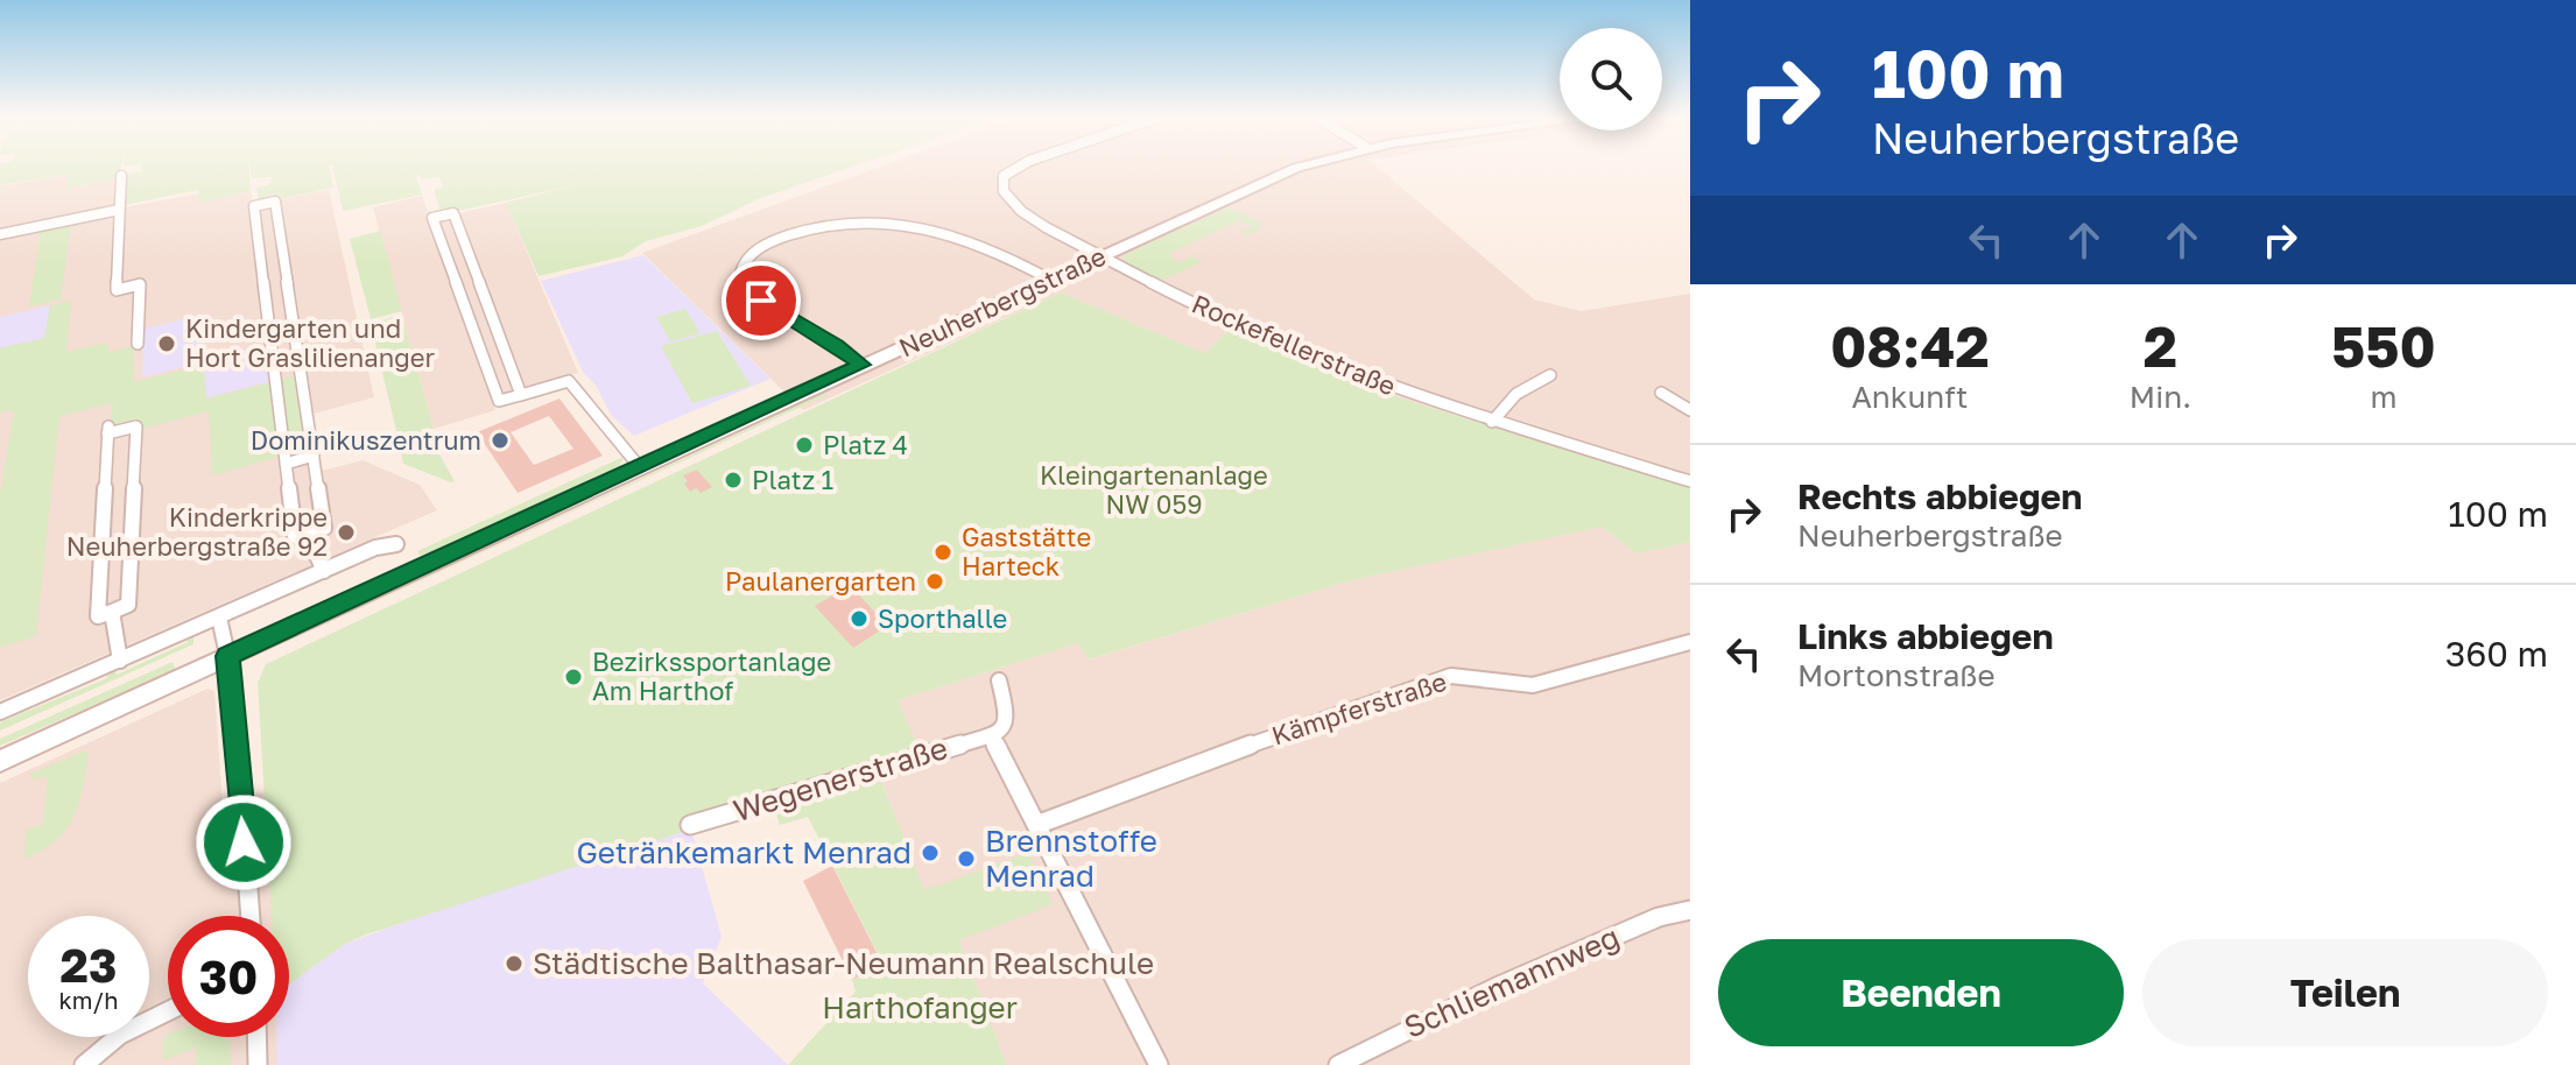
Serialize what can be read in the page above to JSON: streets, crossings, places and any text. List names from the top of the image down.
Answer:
{
  "streets": {
    "main road": ["Neuherbergstraße"],
    "street": [
      "Rockefellerstraße",
      "Kämpferstraße",
      "Wegenerstraße",
      "Schliemannweg"
    ]
  },
  "crossings": [
    ["Neuherbergstraße", "Rockefellerstraße"]
  ],
  "parks": ["Kleingartenanlage NW 059", "Harthofanger"],
  "places": [
    "Kindergarten und Hort Graslilienanger",
    "Dominikuszentrum",
    "Platz 4",
    "Platz 1",
    "Kinderkrippe Neuherbergstraße 92",
    "Gaststätte Harteck",
    "Paulanergarten",
    "Sporthalle",
    "Bezirkssportanlage Am Harthof",
    "Getränkemarkt Menrad",
    "Brennstoffe Menrad",
    "Städtische Balthasar-Neumann Realschule"
  ],
  "page": {
    "turn": ["100 m", "Neuherbergstraße"],
    "eta": [
      "08:42",
      "Ankunft",
      "2",
      "Min.",
      "550",
      "m"
    ],
    "list": [
      {
        "name": "Rechts abbiegen",
        "note": "Neuherbergstraße",
        "value": "100 m"
      },
      {
        "name": "Links abbiegen",
        "note": "Mortonstraße",
        "value": "360 m"
      }
    ],
    "speed": "23 km/h",
    "limit": "30",
    "buttons": ["Beenden", "Teilen"]
  }
}
